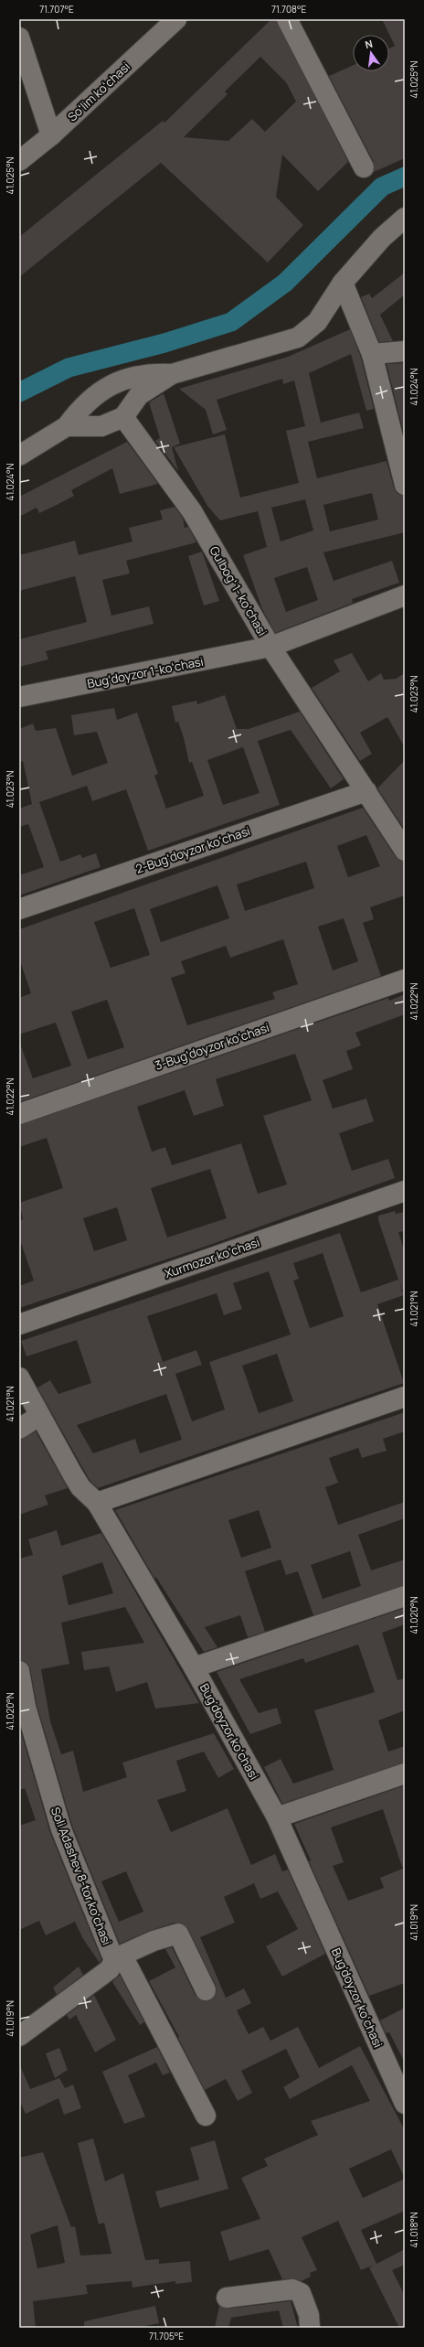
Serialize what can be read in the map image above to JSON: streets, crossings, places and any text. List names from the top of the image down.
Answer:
{
  "streets": {
    "street": [
      "Soʻlim koʻchasi",
      "Gulbogʻ 1- koʻchasi",
      "Bugʻdoyzor 1-koʻchasi",
      "2-Bugʻdoyzor koʻchasi",
      "3-Bugʻdoyzor koʻchasi",
      "Xurmozor koʻchasi",
      "Bug'doyzor koʻchasi",
      "Soli Adashev 8-tor koʻchasi"
    ]
  },
  "crossings": [
    ["Gulbogʻ 1- koʻchasi", "Bugʻdoyzor 1-koʻchasi"]
  ],
  "north": "top",
  "coordinates": [
    "71.707°E",
    "71.708°E",
    "41.025°N",
    "41.024°N",
    "41.023°N",
    "41.022°N",
    "41.021°N",
    "41.020°N",
    "41.019°N",
    "41.018°N",
    "71.705°E"
  ]
}
